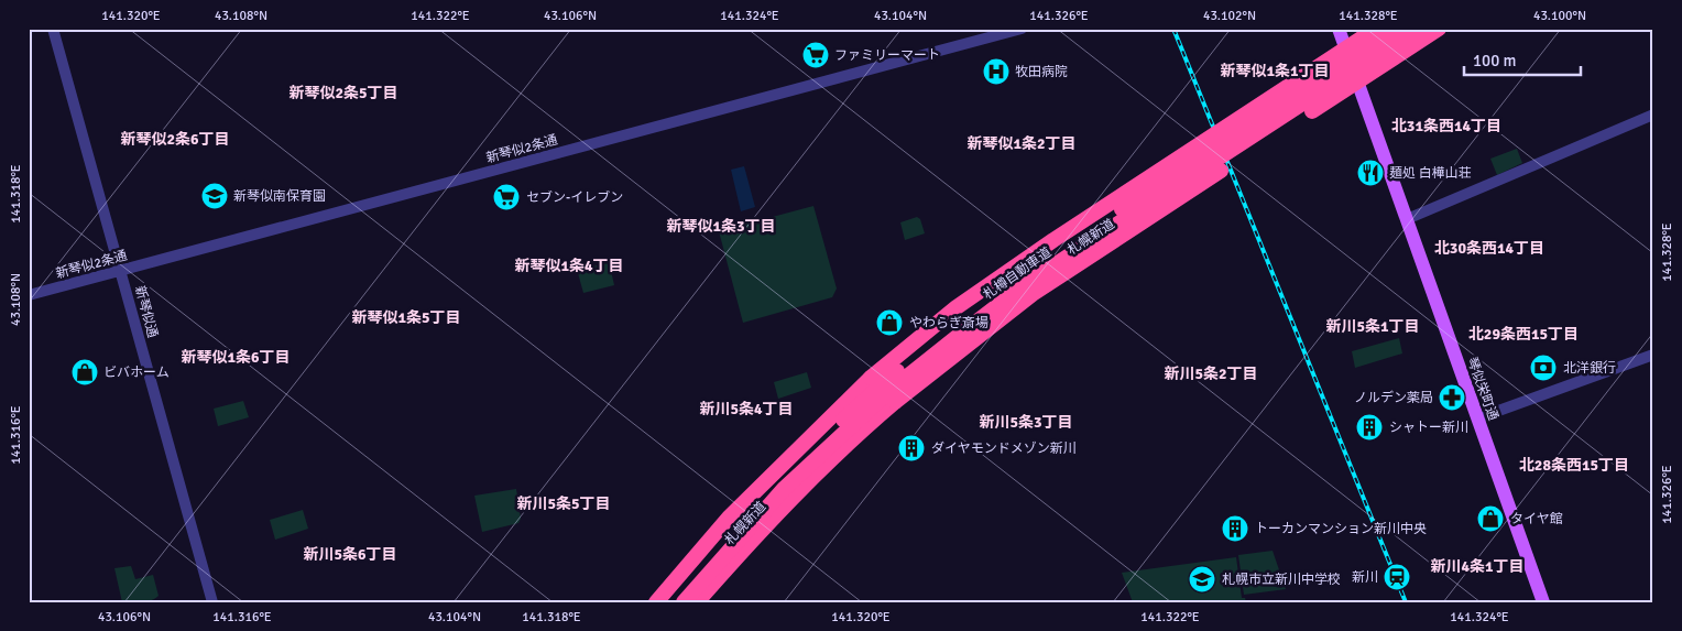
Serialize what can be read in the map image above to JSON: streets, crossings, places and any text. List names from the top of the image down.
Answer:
{
  "streets": {
    "highway": ["札幌新道", "札樽自動車道"],
    "main road": ["琴似栄町通"],
    "street": ["新琴似2条通", "新琴似通"]
  },
  "crossings": [
    ["新琴似2条通", "新琴似通"]
  ],
  "districts": [
    "新琴似1条1丁目",
    "新琴似2条5丁目",
    "北31条西14丁目",
    "新琴似2条6丁目",
    "新琴似1条2丁目",
    "新琴似1条3丁目",
    "北30条西14丁目",
    "新琴似1条4丁目",
    "新琴似1条5丁目",
    "新川5条1丁目",
    "北29条西15丁目",
    "新琴似1条6丁目",
    "新川5条2丁目",
    "新川5条4丁目",
    "新川5条3丁目",
    "北28条西15丁目",
    "新川5条5丁目",
    "新川5条6丁目",
    "新川4条1丁目"
  ],
  "places": {
    "supermarket": ["ファミリーマート", "セブン-イレブン"],
    "hospital": ["牧田病院"],
    "restaurant": ["麺処 白樺山荘"],
    "school or university": ["新琴似南保育園", "札幌市立新川中学校"],
    "shop": ["やわらぎ斎場", "ビバホーム", "タイヤ館"],
    "bank": ["北洋銀行"],
    "pharmacy": ["ノルデン薬局"],
    "building": ["シャトー新川", "ダイヤモンドメゾン新川", "トーカンマンション新川中央"],
    "station": ["新川"]
  },
  "scale_bar": "100 m",
  "coordinates": [
    "141.320°E",
    "43.108°N",
    "141.322°E",
    "43.106°N",
    "141.324°E",
    "43.104°N",
    "141.326°E",
    "43.102°N",
    "141.328°E",
    "43.100°N",
    "141.318°E",
    "141.316°E"
  ]
}
